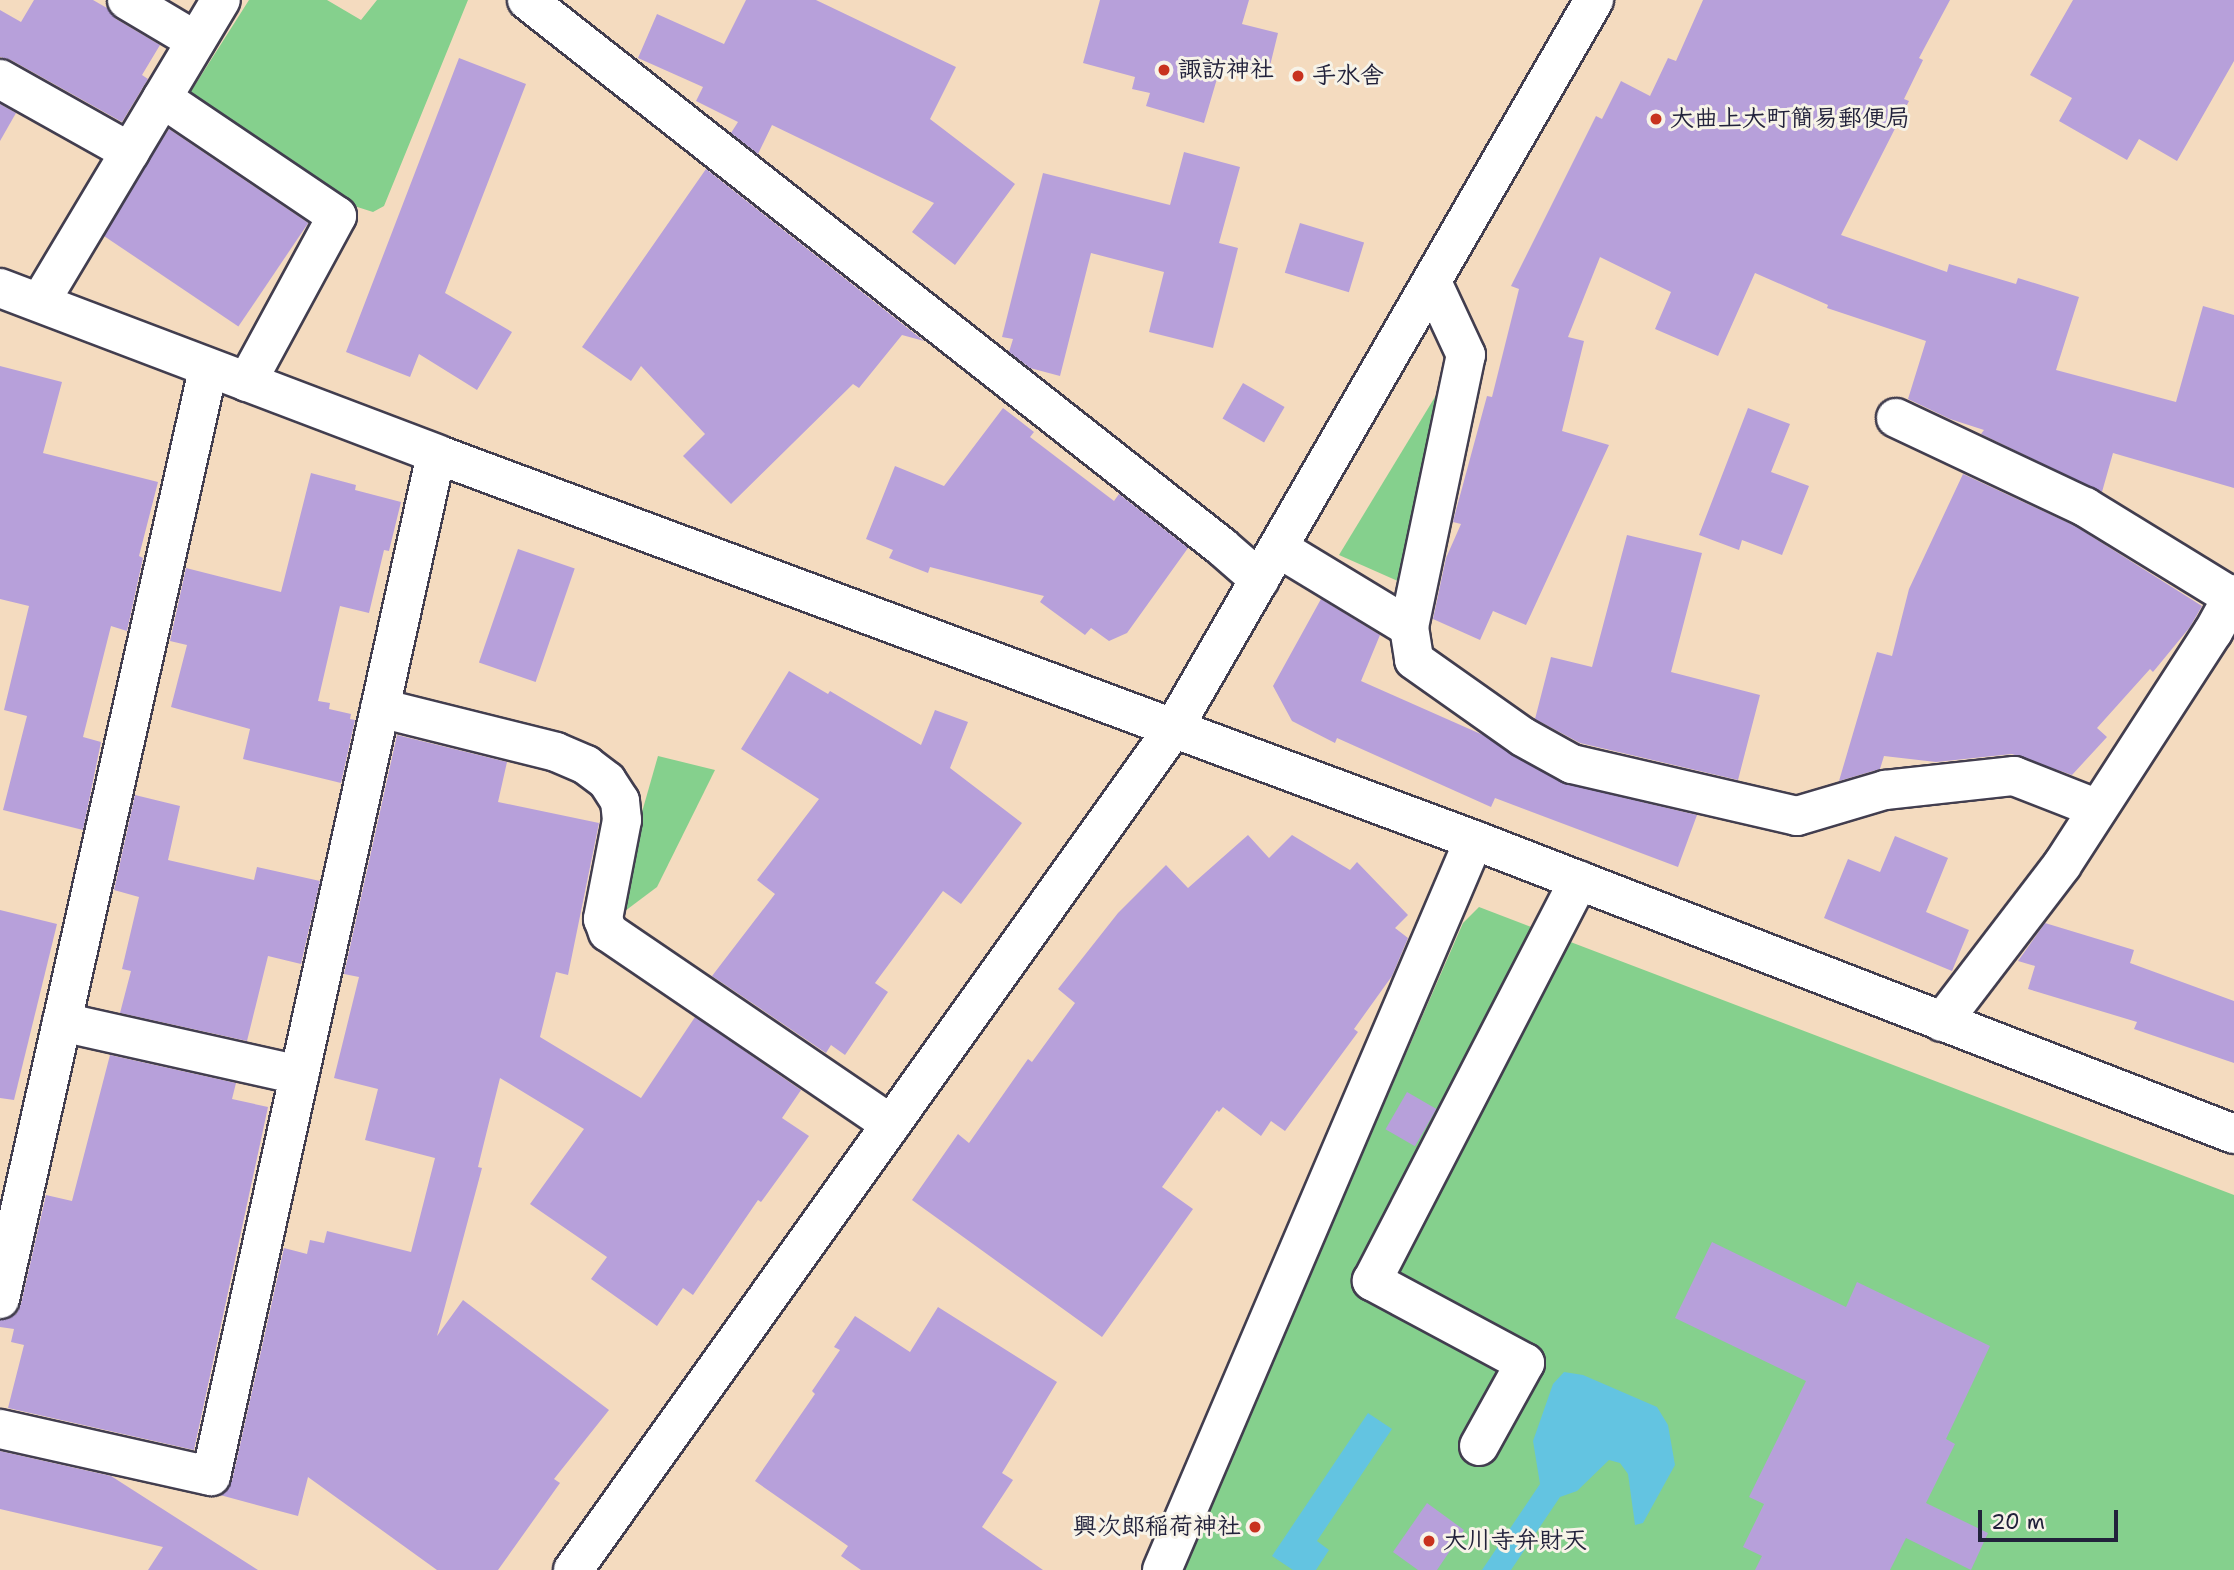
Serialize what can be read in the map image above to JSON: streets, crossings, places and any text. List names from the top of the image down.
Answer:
{
  "places": [
    "諏訪神社",
    "手水舎",
    "大曲上大町簡易郵便局",
    "興次郎稲荷神社",
    "大川寺弁財天"
  ],
  "scale_bar": "20 m"
}
